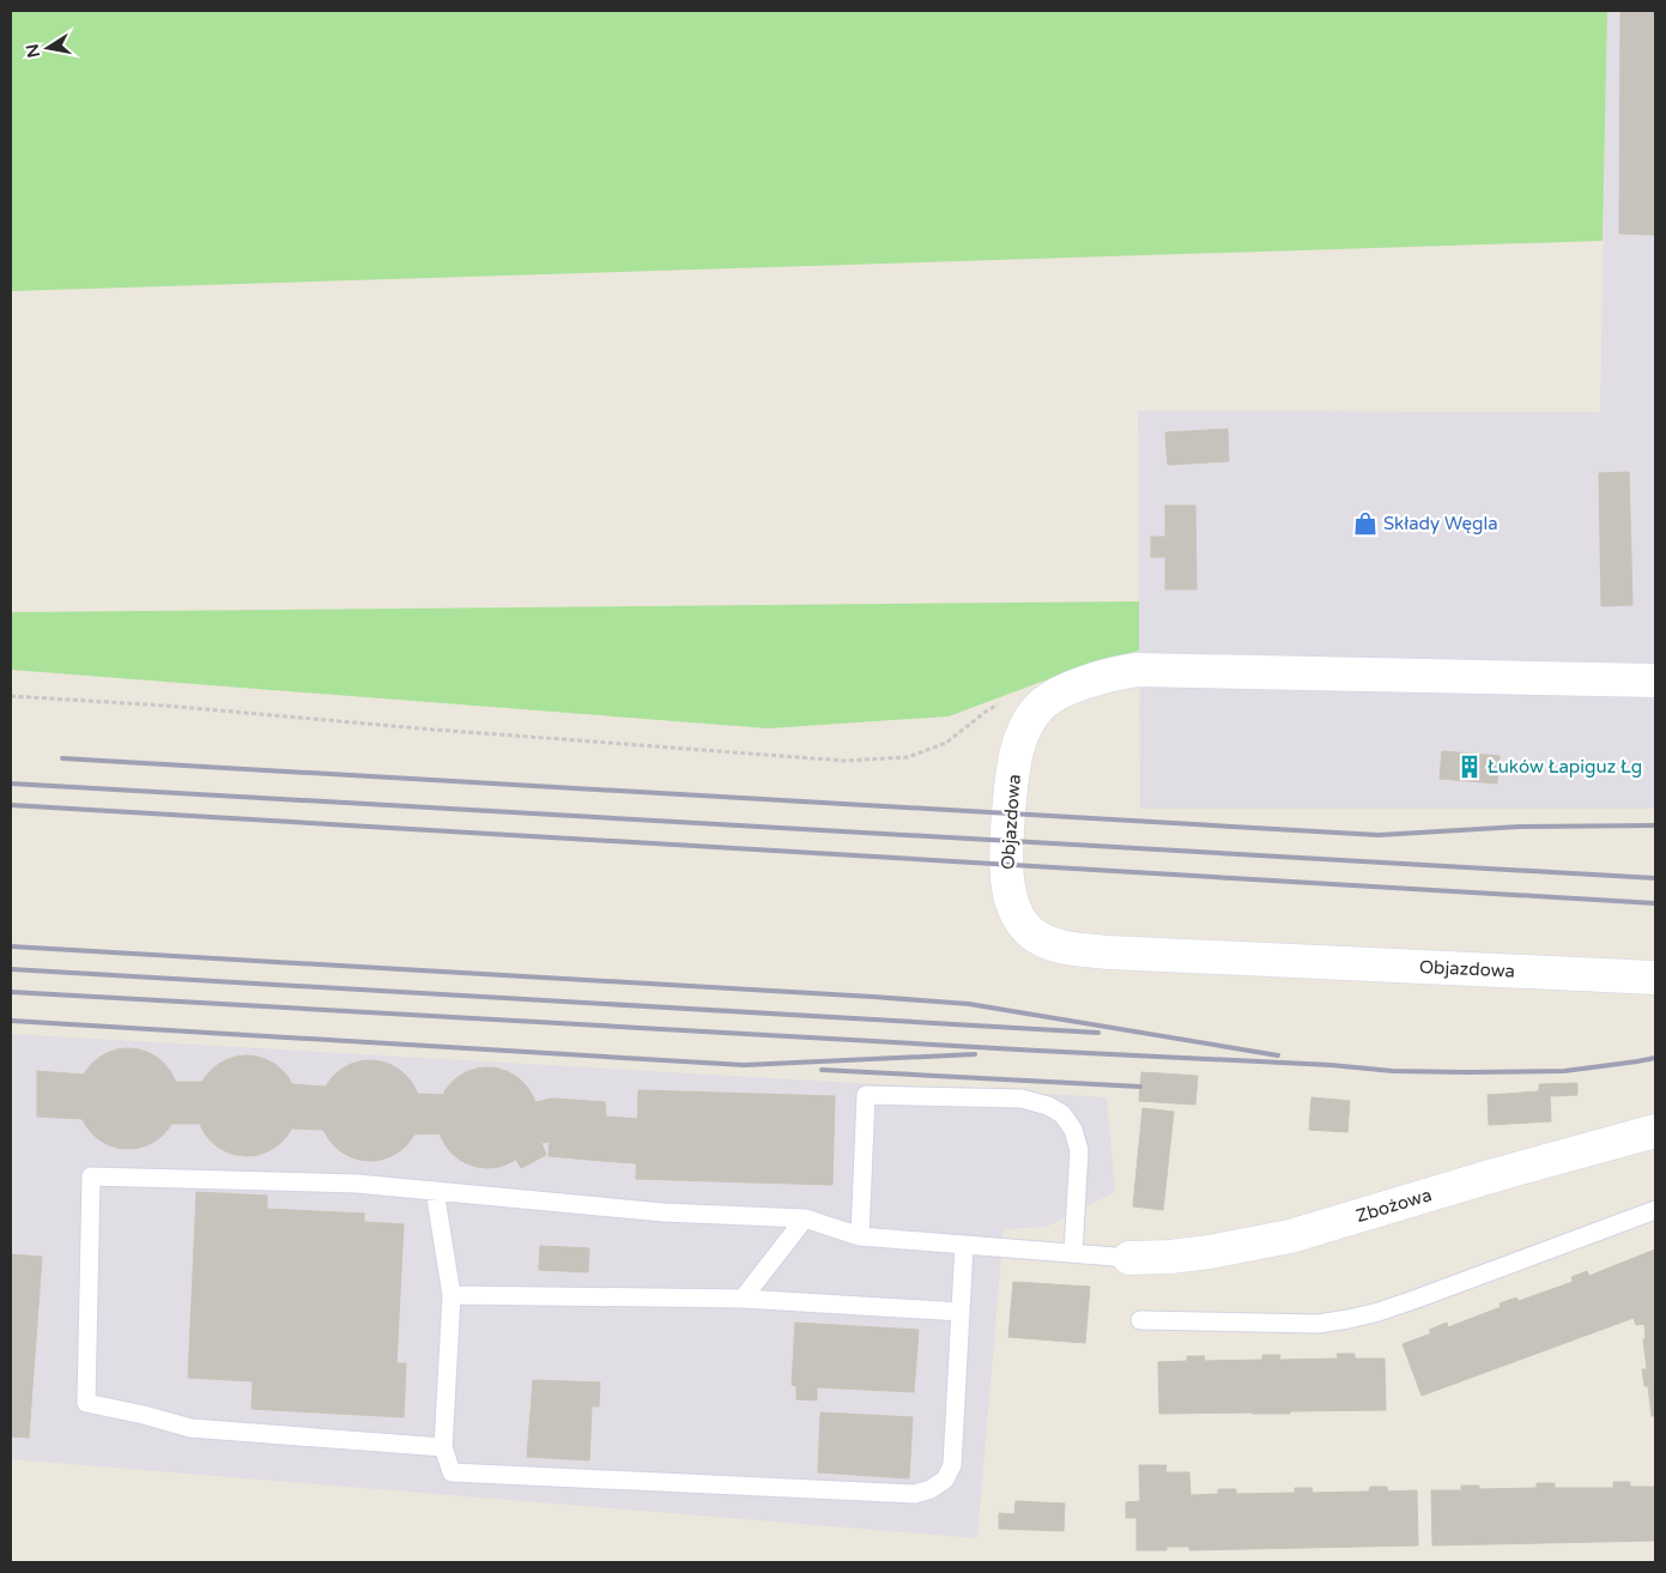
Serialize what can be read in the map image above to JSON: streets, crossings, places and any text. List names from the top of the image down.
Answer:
{
  "streets": {
    "street": ["Objazdowa", "Zbożowa"]
  },
  "places": {
    "shop": ["Składy Węgla"],
    "building": ["Łuków Łapiguz Łg"]
  },
  "north": "left"
}
